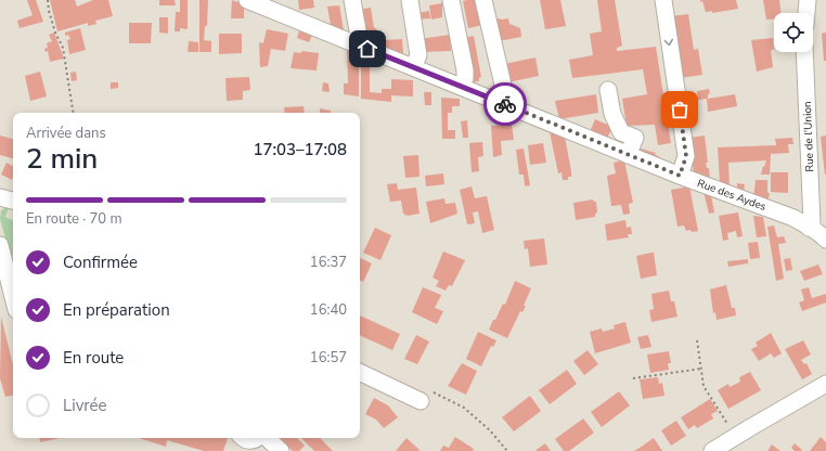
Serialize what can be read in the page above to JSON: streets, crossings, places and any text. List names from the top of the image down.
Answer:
{
  "streets": {
    "street": ["Rue de l'Union", "Rue des Aydes"]
  },
  "crossings": [
    ["Rue de l'Union", "Rue des Aydes"]
  ],
  "page": {
    "heading": ["2 min", "Arrivée dans", "17:03–17:08"],
    "bar": "En route · 70 m",
    "list": [
      ["Confirmée", "16:37"],
      ["En préparation", "16:40"],
      ["En route", "16:57"],
      "Livrée"
    ]
  }
}
